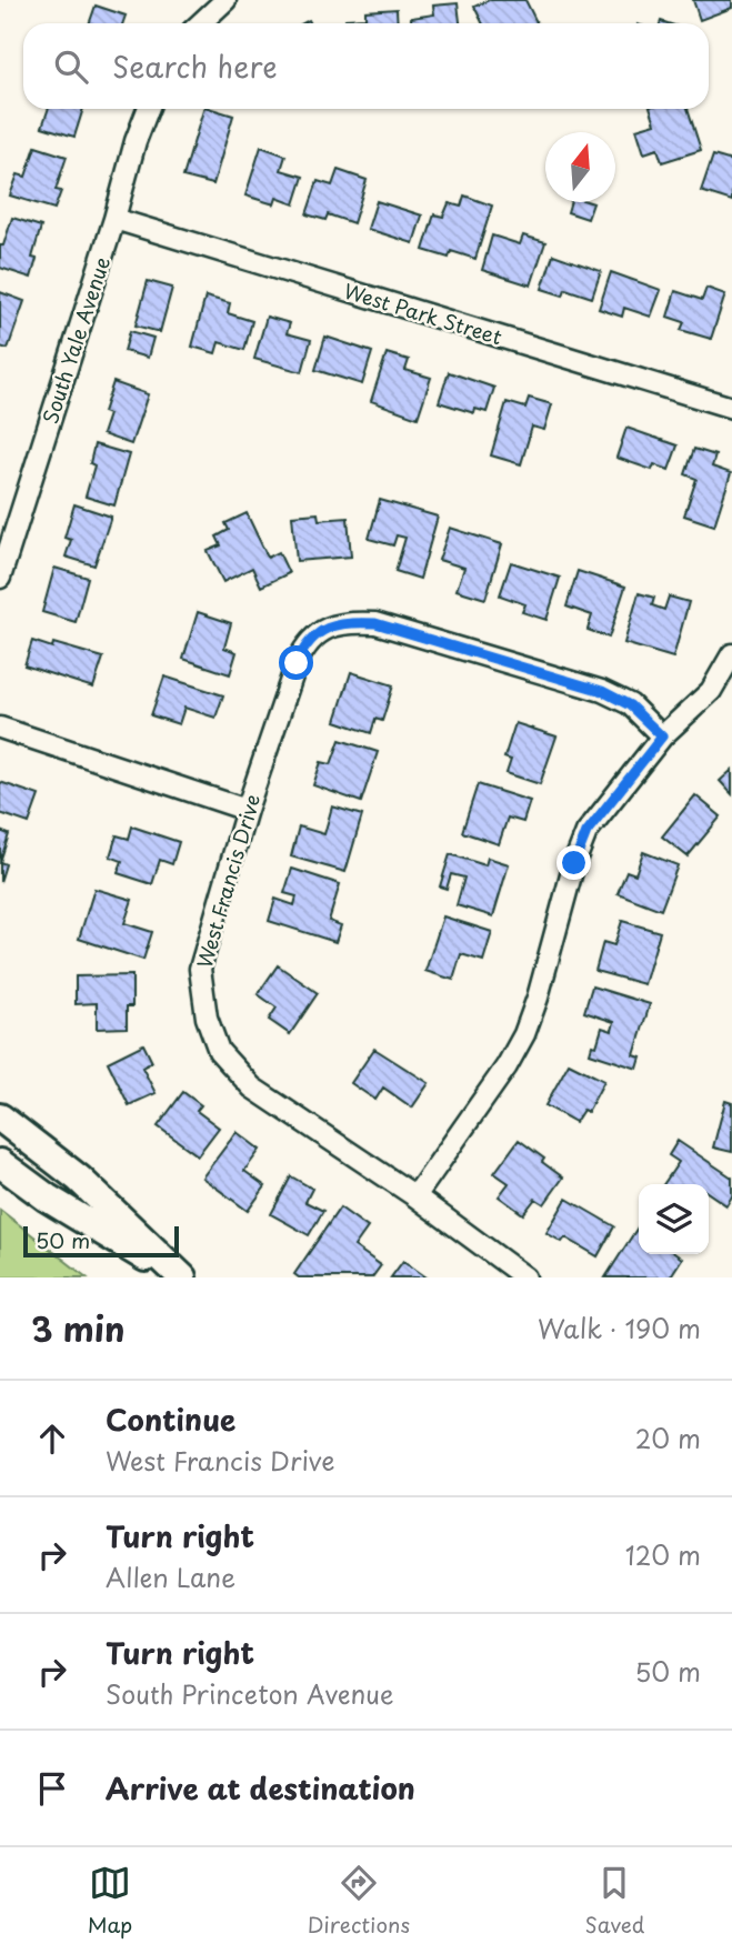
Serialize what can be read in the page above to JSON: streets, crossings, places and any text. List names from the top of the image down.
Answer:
{
  "streets": {
    "street": ["West Park Street", "South Yale Avenue", "West Francis Drive"]
  },
  "crossings": [
    ["West Park Street", "South Yale Avenue"]
  ],
  "scale_bar": "50 m",
  "north": "top",
  "page": {
    "search": "Search here",
    "scale": "50 m",
    "heading": ["3 min", "Walk · 190 m"],
    "list": [
      ["Continue", "West Francis Drive", "20 m"],
      ["Turn right", "Allen Lane", "120 m"],
      ["Turn right", "South Princeton Avenue", "50 m"],
      "Arrive at destination"
    ],
    "nav": ["Map", "Directions", "Saved"]
  }
}
